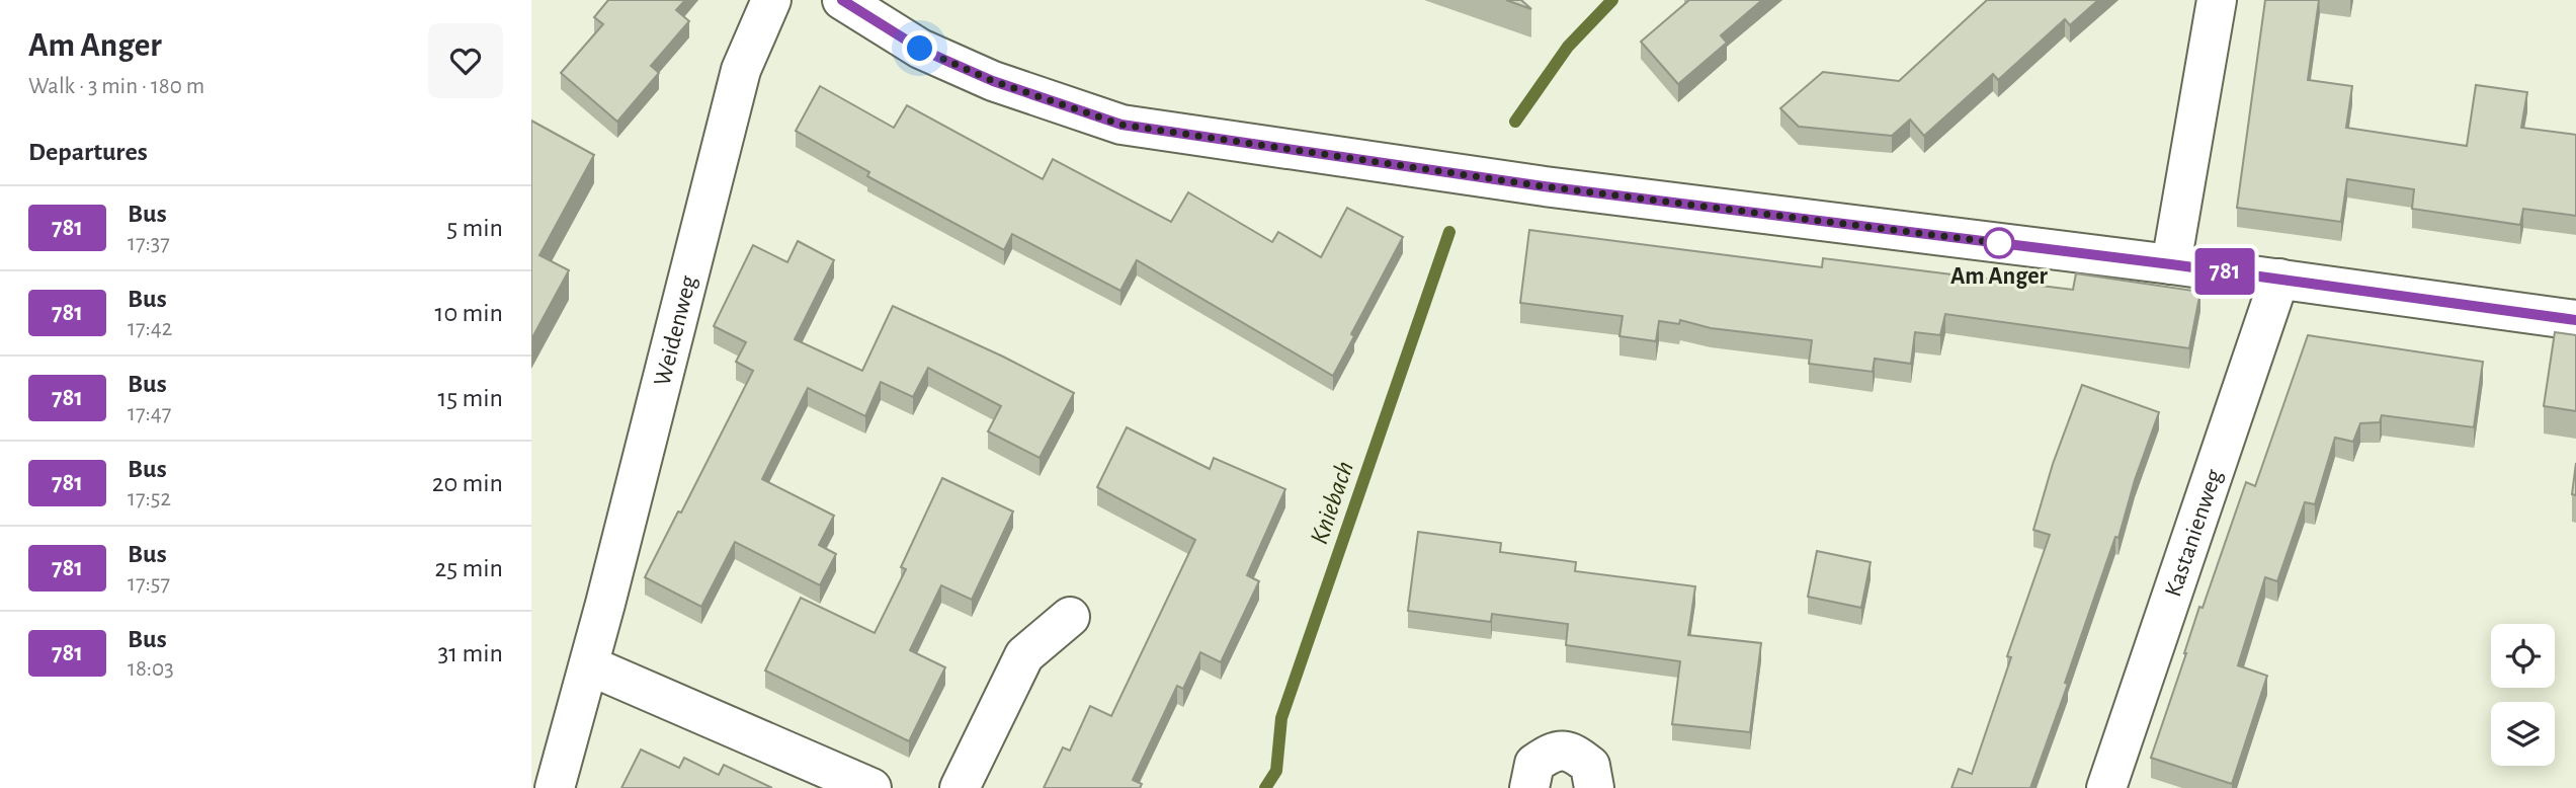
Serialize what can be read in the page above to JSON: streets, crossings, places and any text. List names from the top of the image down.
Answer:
{
  "streets": {
    "street": ["Weidenweg", "Kastanienweg"]
  },
  "water": ["Kniebach"],
  "places": ["Am Anger"],
  "lines": ["bus line 781"],
  "page": {
    "heading": [
      ["Am Anger", "Walk · 3 min · 180 m"],
      "Departures"
    ],
    "on_map": "781",
    "list": [
      {
        "mark": "781",
        "name": "Bus",
        "note": "17:37",
        "value": "5 min"
      },
      {
        "mark": "781",
        "name": "Bus",
        "note": "17:42",
        "value": "10 min"
      },
      {
        "mark": "781",
        "name": "Bus",
        "note": "17:47",
        "value": "15 min"
      },
      {
        "mark": "781",
        "name": "Bus",
        "note": "17:52",
        "value": "20 min"
      },
      {
        "mark": "781",
        "name": "Bus",
        "note": "17:57",
        "value": "25 min"
      },
      {
        "mark": "781",
        "name": "Bus",
        "note": "18:03",
        "value": "31 min"
      }
    ]
  }
}
